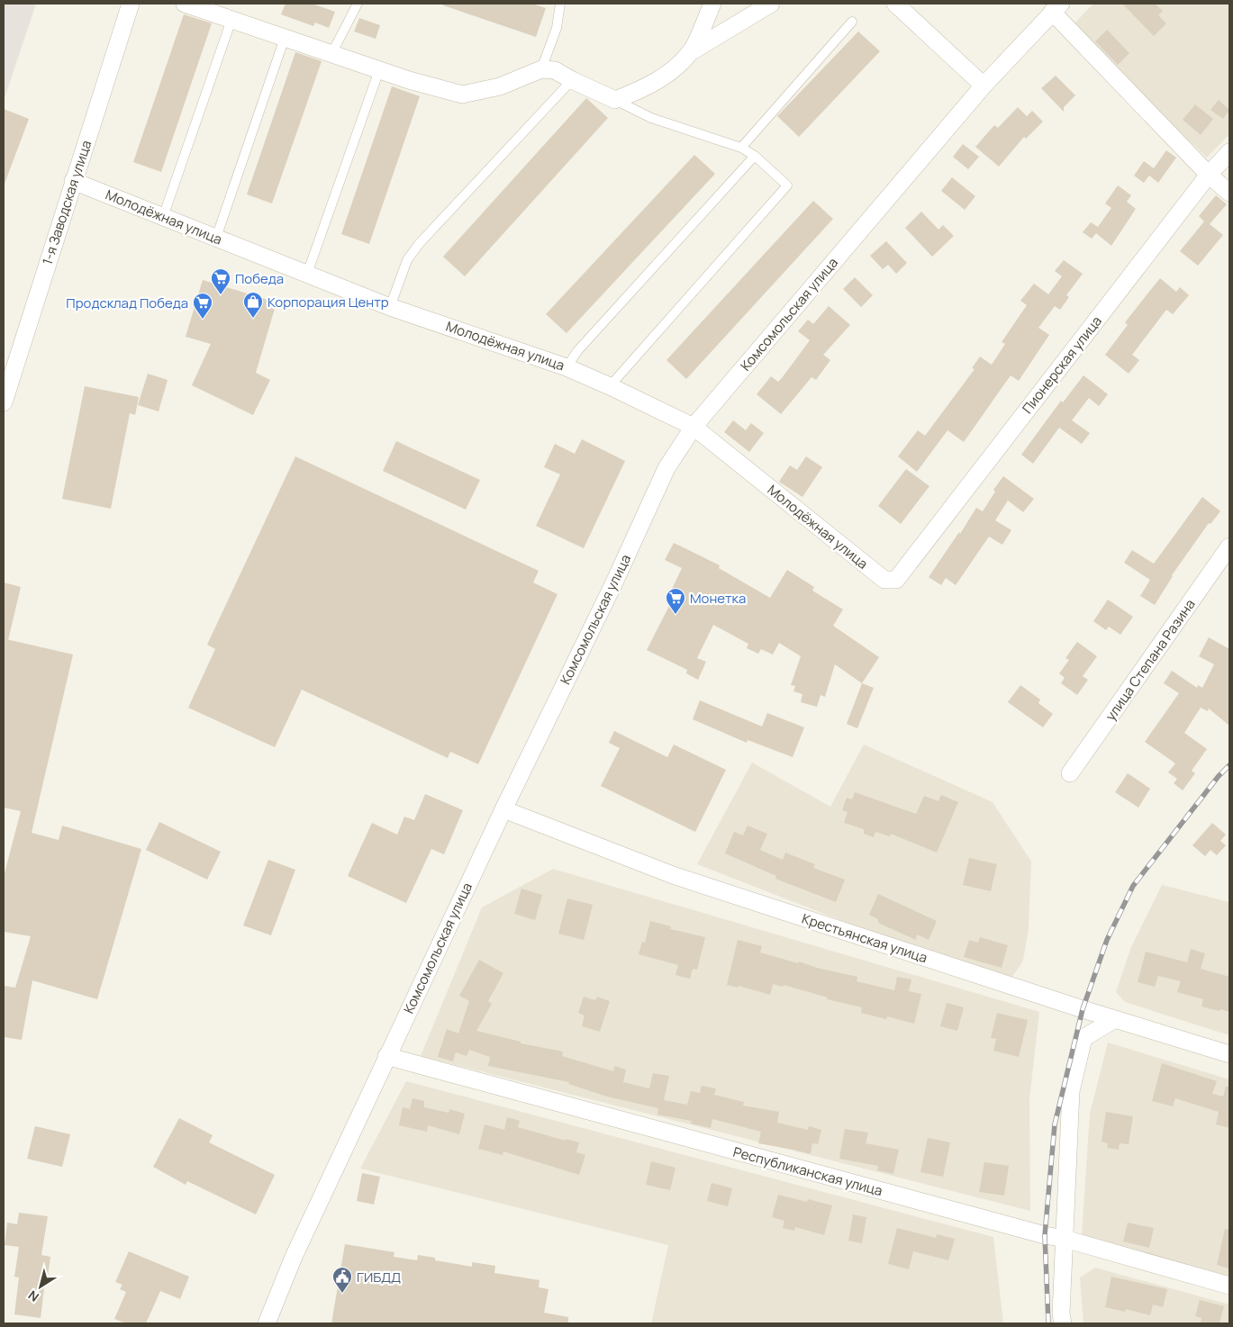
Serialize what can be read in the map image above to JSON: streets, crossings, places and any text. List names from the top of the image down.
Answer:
{
  "streets": {
    "street": [
      "1-я Заводская улица",
      "Молодёжная улица",
      "Комсомольская улица",
      "Пионерская улица",
      "улица Степана Разина",
      "Крестьянская улица",
      "Республиканская улица"
    ]
  },
  "crossings": [
    ["1-я Заводская улица", "Молодёжная улица"],
    ["Молодёжная улица", "Комсомольская улица"],
    ["Молодёжная улица", "Пионерская улица"],
    ["Комсомольская улица", "Крестьянская улица"],
    ["Комсомольская улица", "Республиканская улица"]
  ],
  "places": {
    "supermarket": ["Победа", "Продсклад Победа", "Монетка"],
    "shop": ["Корпорация Центр"],
    "public building": ["ГИБДД"]
  },
  "north": "bottom left"
}
